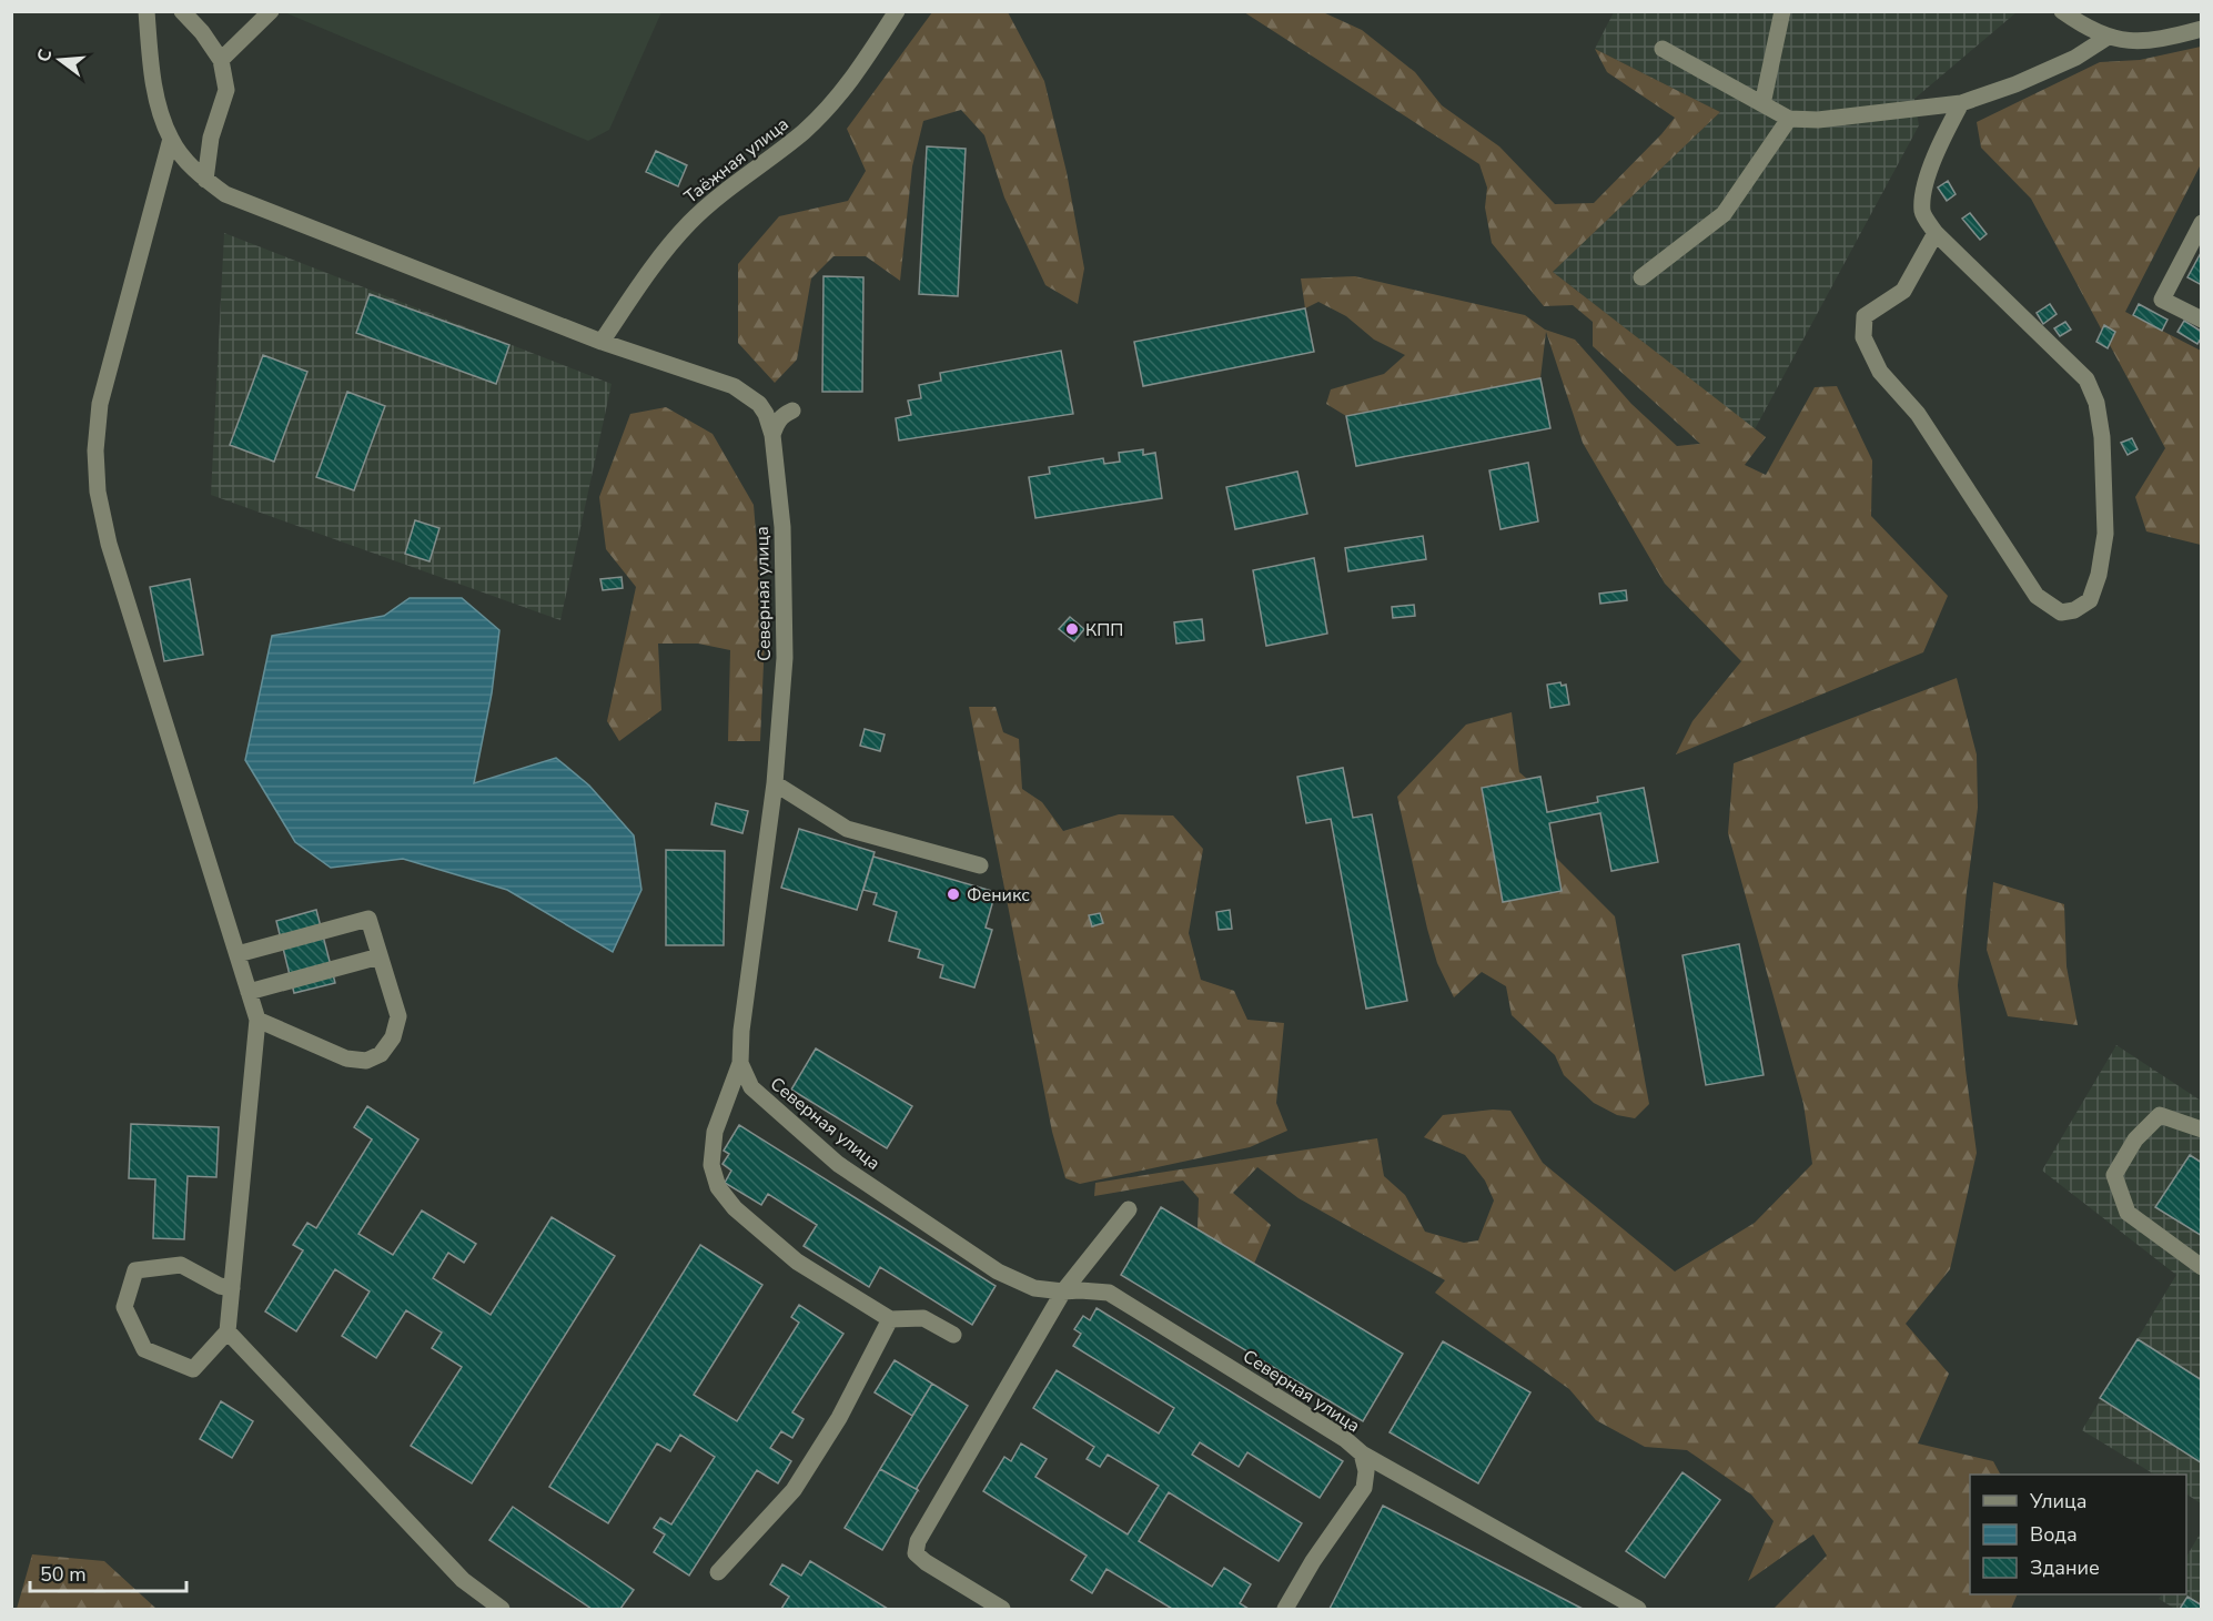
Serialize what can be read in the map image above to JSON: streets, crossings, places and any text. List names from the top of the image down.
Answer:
{
  "streets": {
    "street": ["Таёжная улица", "Северная улица"]
  },
  "crossings": [
    ["Таёжная улица", "Северная улица"]
  ],
  "places": ["КПП", "Феникс"],
  "legend": ["Улица", "Вода", "Здание"],
  "scale_bar": "50 m",
  "north": "left"
}
